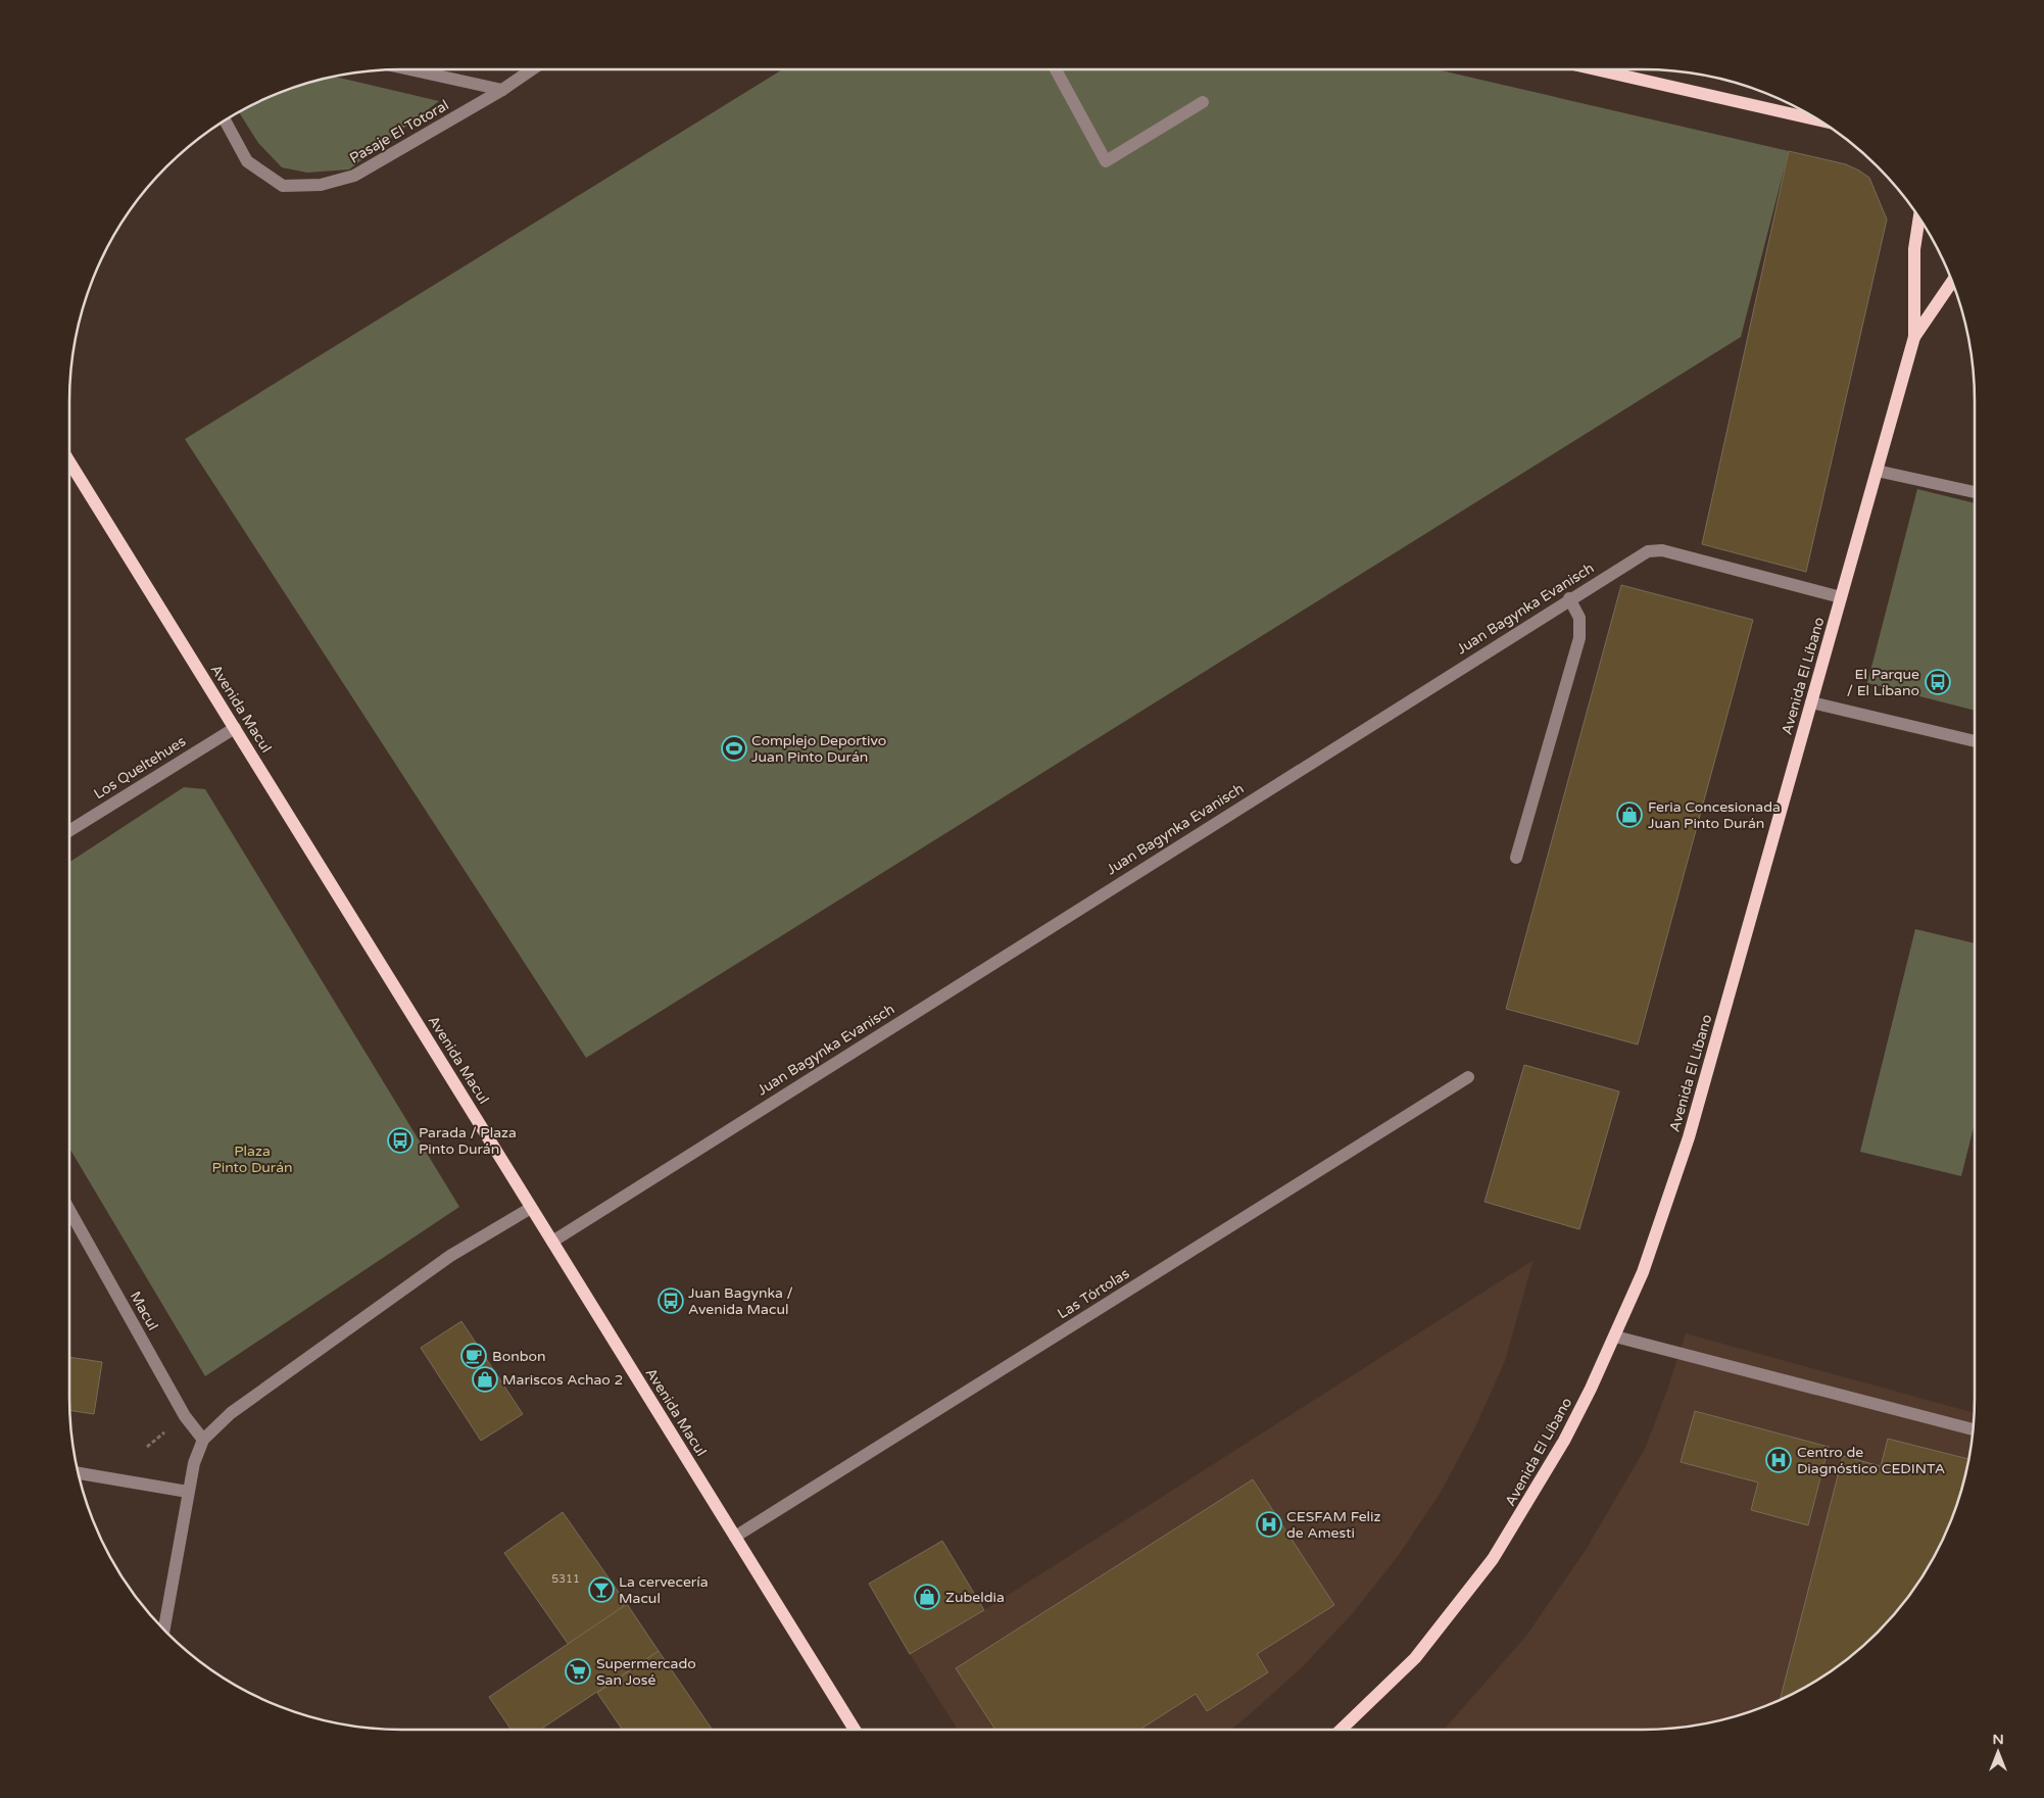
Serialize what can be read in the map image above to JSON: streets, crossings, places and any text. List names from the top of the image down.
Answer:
{
  "streets": {
    "main road": ["Avenida El Líbano", "Avenida Macul"],
    "street": [
      "Pasaje El Totoral",
      "Juan Bagynka Evanisch",
      "Los Queltehues",
      "Las Tórtolas",
      "Macul"
    ]
  },
  "crossings": [
    ["Juan Bagynka Evanisch", "Avenida El Líbano"],
    ["Juan Bagynka Evanisch", "Avenida Macul"],
    ["Avenida Macul", "Los Queltehues"],
    ["Avenida Macul", "Las Tórtolas"]
  ],
  "parks": ["Plaza Pinto Durán"],
  "places": {
    "bus stop": ["El Parque / El Líbano", "Parada / Plaza Pinto Durán", "Juan Bagynka / Avenida Macul"],
    "sports": ["Complejo Deportivo Juan Pinto Durán"],
    "shop": ["Feria Concesionada Juan Pinto Durán", "Mariscos Achao 2", "Zubeldia"],
    "cafe": ["Bonbon"],
    "hospital": ["Centro de Diagnóstico CEDINTA", "CESFAM Feliz de Amesti"],
    "bar": ["La cervecería Macul"],
    "supermarket": ["Supermercado San José"]
  },
  "house_numbers": ["5311"],
  "north": "top"
}
